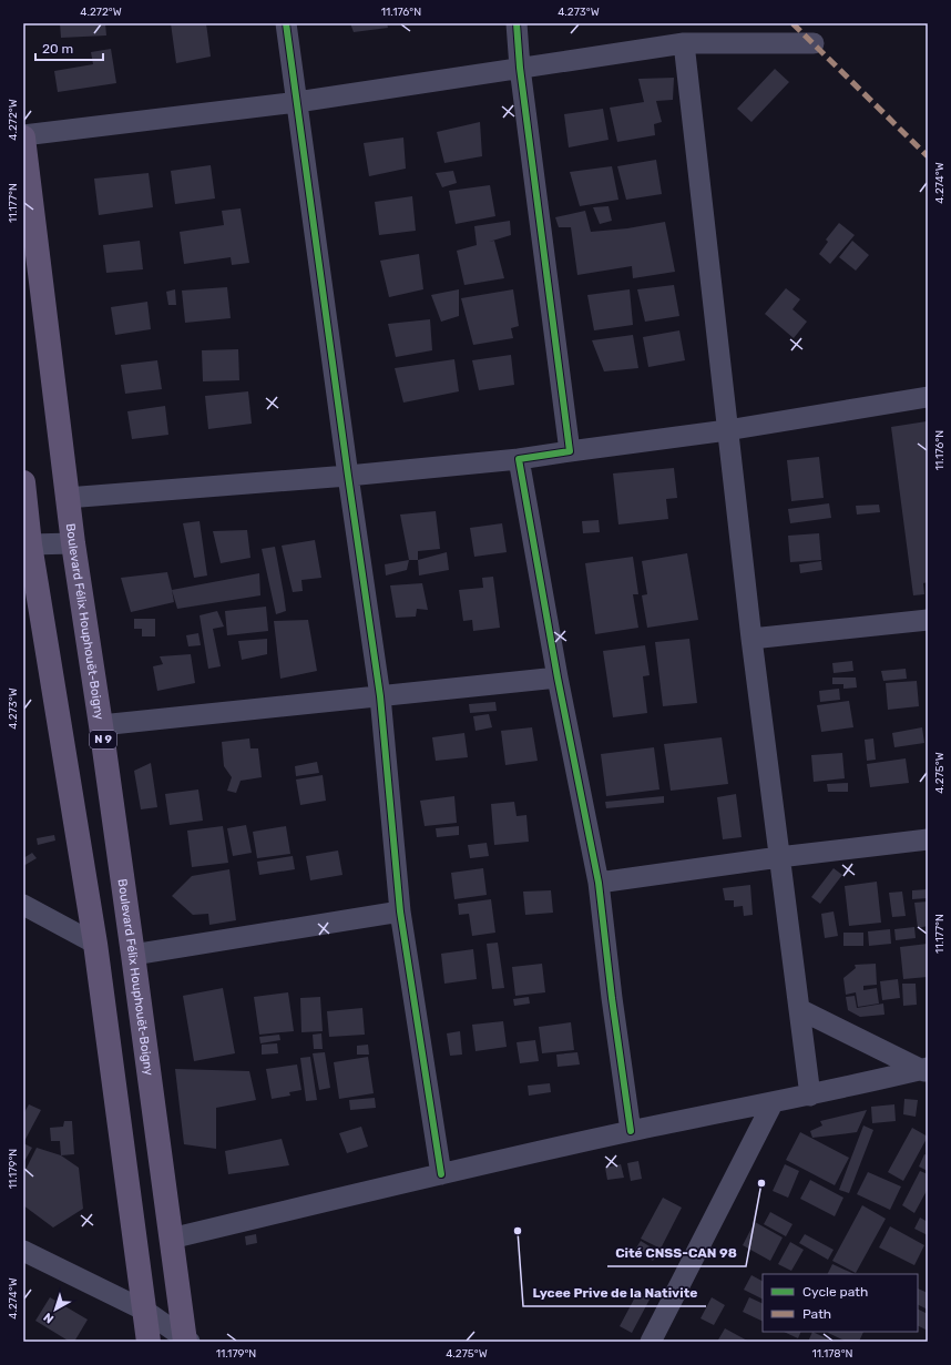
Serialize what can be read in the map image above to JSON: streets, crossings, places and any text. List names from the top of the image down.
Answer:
{
  "streets": {
    "main road": ["Boulevard Félix Houphouët-Boigny", "N 9"]
  },
  "places": ["Cité CNSS-CAN 98", "Lycee Prive de la Nativite"],
  "legend": ["Cycle path", "Path"],
  "scale_bar": "20 m",
  "north": "bottom left",
  "coordinates": [
    "4.272°W",
    "11.176°N",
    "4.273°W",
    "4.274°W",
    "11.177°N",
    "4.275°W",
    "11.179°N",
    "11.178°N"
  ]
}
